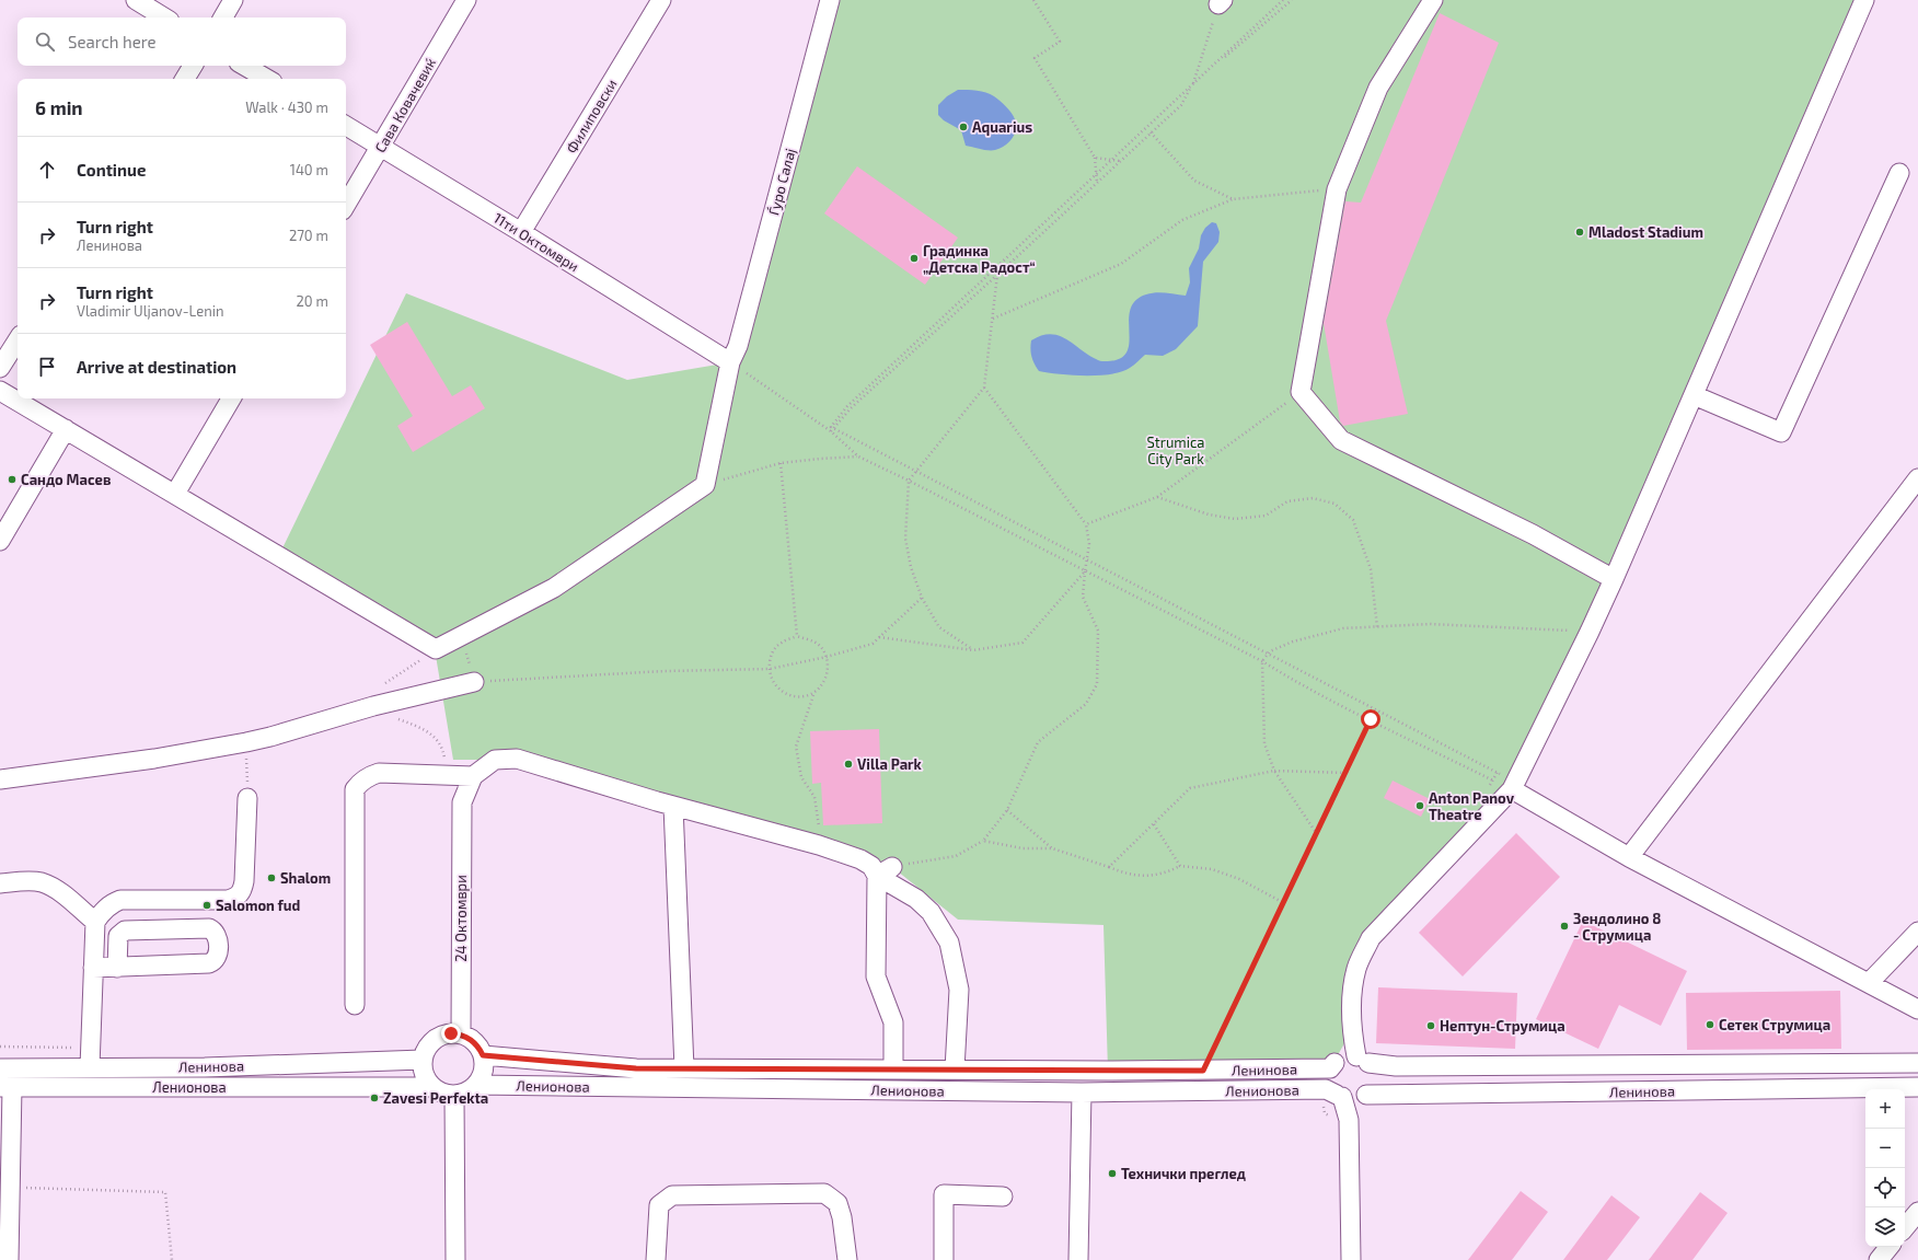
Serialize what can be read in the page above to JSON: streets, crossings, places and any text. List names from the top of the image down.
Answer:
{
  "streets": {
    "street": [
      "Сава Ковачевиќ",
      "Филиповски",
      "Ѓуро Салај",
      "11ти Октомври",
      "24 Октомври",
      "Ленинова",
      "Ленионова"
    ]
  },
  "crossings": [
    ["Сава Ковачевиќ", "11ти Октомври"],
    ["Филиповски", "11ти Октомври"],
    ["Ѓуро Салај", "11ти Октомври"],
    ["24 Октомври", "Ленинова"],
    ["24 Октомври", "Ленионова"],
    ["Ленинова", "Ленионова"]
  ],
  "parks": ["Strumica City Park"],
  "places": [
    "Aquarius",
    "Mladost Stadium",
    "Градинка „Детска Радост“",
    "Сандо Масев",
    "Villa Park",
    "Anton Panov Theatre",
    "Shalom",
    "Salomon fud",
    "Зендолино 8 - Струмица",
    "Сетек Струмица",
    "Нептун-Струмица",
    "Zavesi Perfekta",
    "Технички преглед"
  ],
  "page": {
    "search": "Search here",
    "heading": ["6 min", "Walk · 430 m"],
    "list": [
      ["Continue", "140 m"],
      ["Turn right", "Ленинова", "270 m"],
      ["Turn right", "Vladimir Uljanov-Lenin", "20 m"],
      "Arrive at destination"
    ],
    "map_buttons": ["+", "−"]
  }
}
